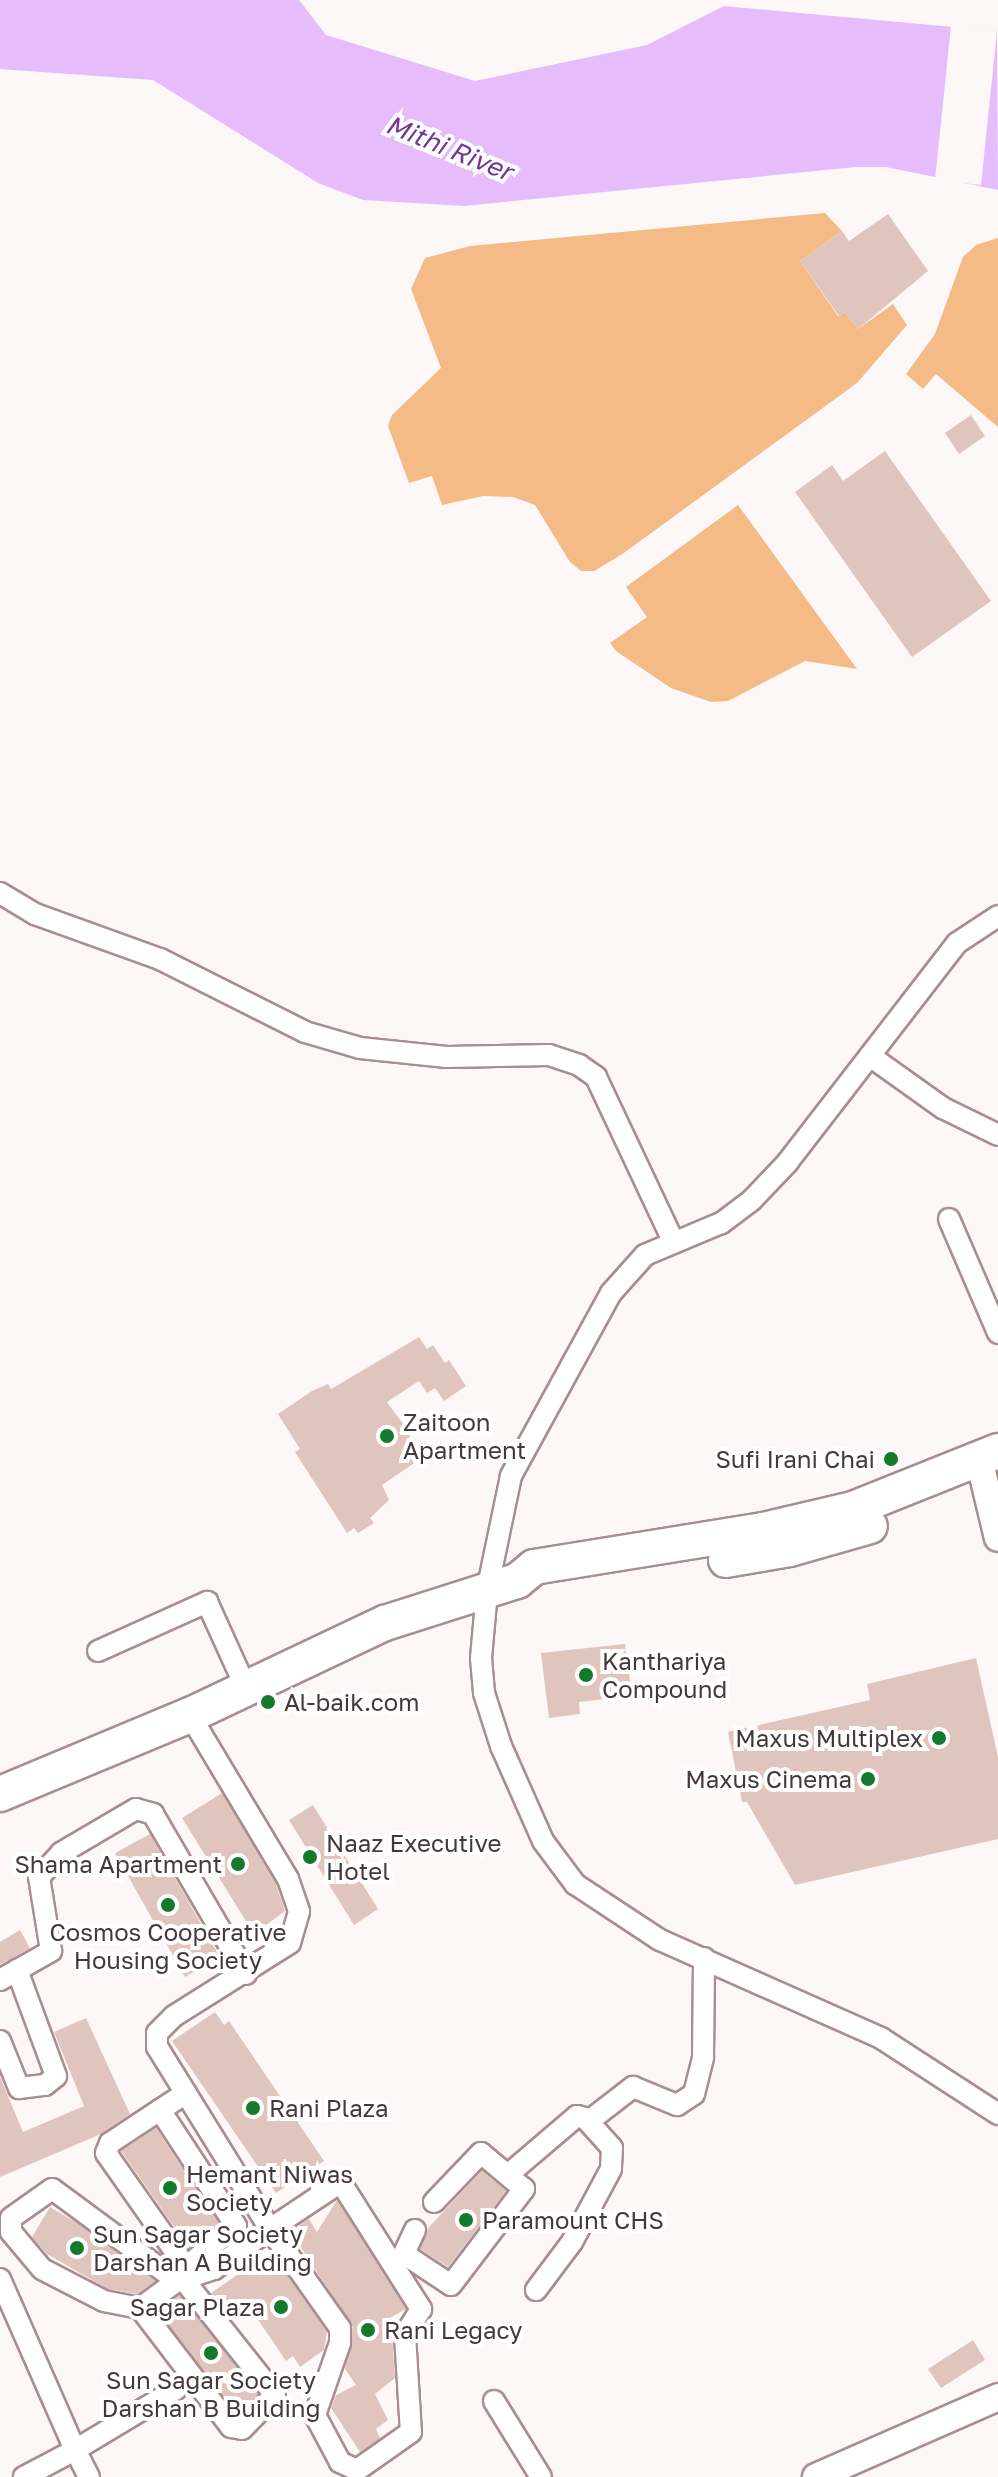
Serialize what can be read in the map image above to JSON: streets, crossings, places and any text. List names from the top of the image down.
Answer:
{
  "water": ["Mithi River"],
  "places": [
    "Zaitoon Apartment",
    "Sufi Irani Chai",
    "Kanthariya Compound",
    "Al-baik.com",
    "Maxus Multiplex",
    "Maxus Cinema",
    "Naaz Executive Hotel",
    "Shama Apartment",
    "Cosmos Cooperative Housing Society",
    "Rani Plaza",
    "Hemant Niwas Society",
    "Paramount CHS",
    "Sun Sagar Society Darshan A Building",
    "Sagar Plaza",
    "Rani Legacy",
    "Sun Sagar Society Darshan B Building"
  ]
}
